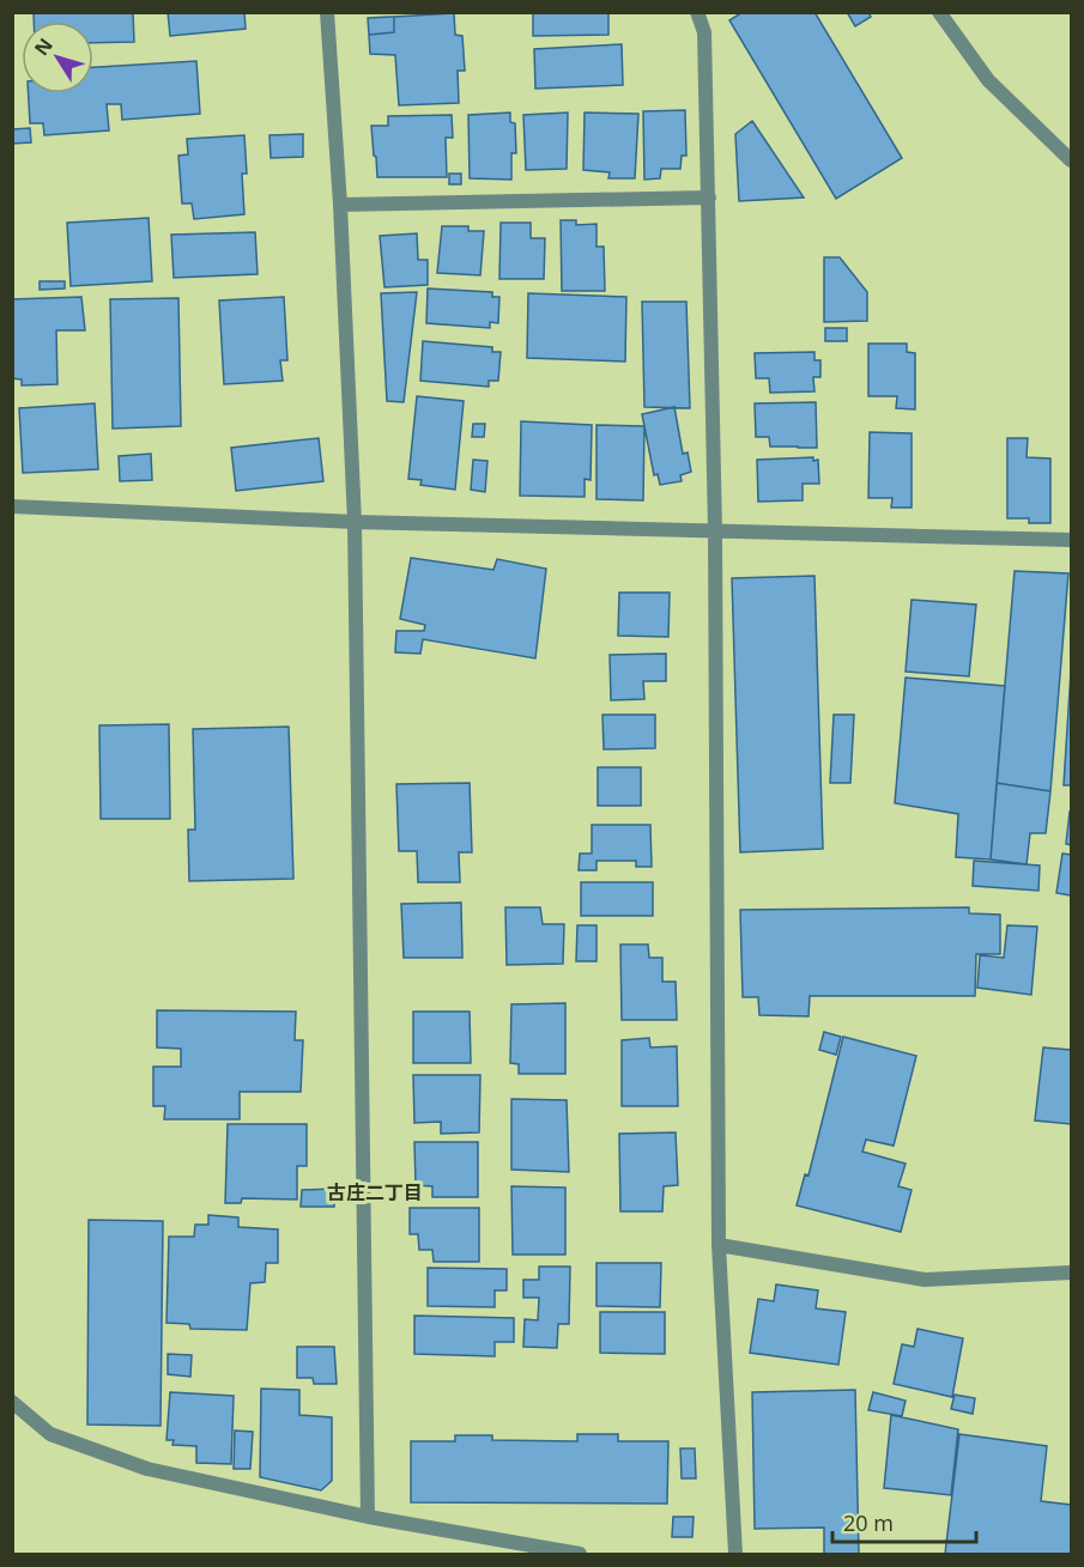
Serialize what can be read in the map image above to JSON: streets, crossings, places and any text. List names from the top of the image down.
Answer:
{
  "districts": ["古庄二丁目"],
  "scale_bar": "20 m",
  "north": "top left"
}
